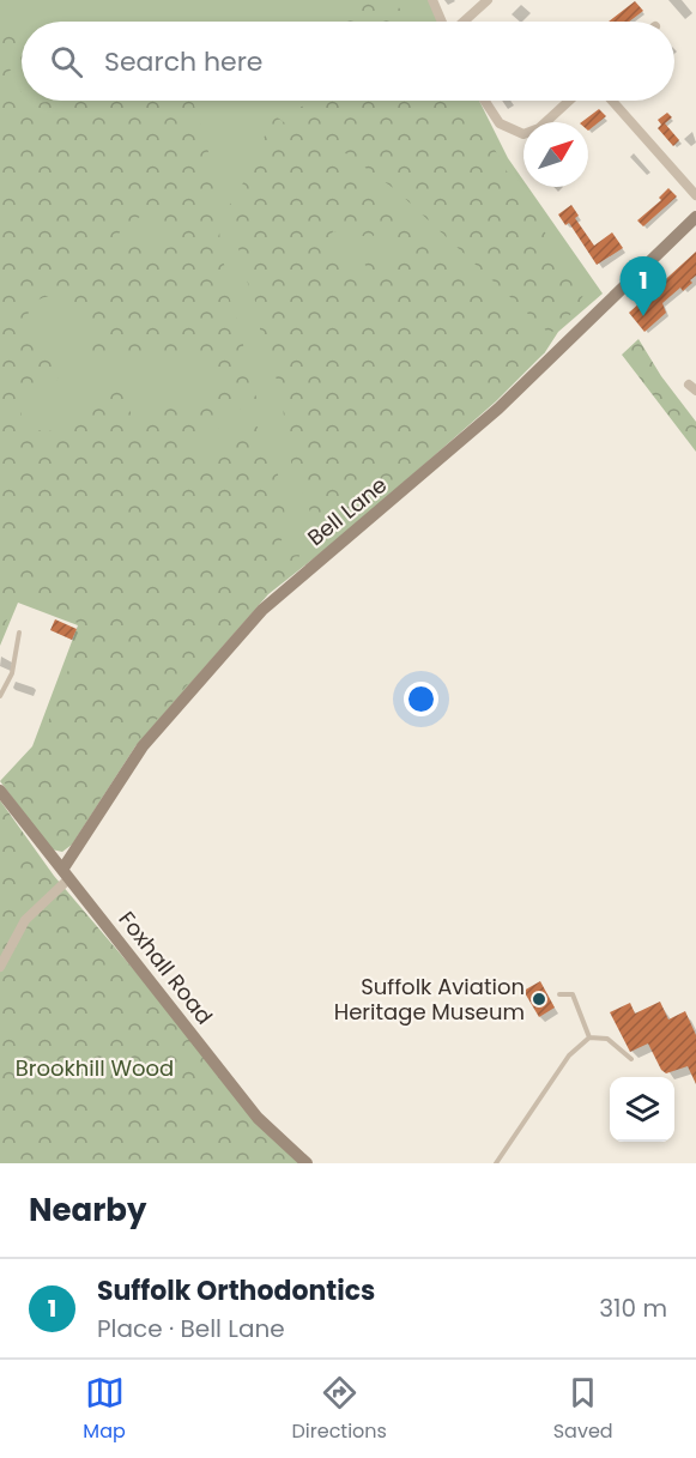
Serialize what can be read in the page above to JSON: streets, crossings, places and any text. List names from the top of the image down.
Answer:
{
  "streets": {
    "street": ["Bell Lane", "Foxhall Road"]
  },
  "crossings": [
    ["Bell Lane", "Foxhall Road"]
  ],
  "parks": ["Brookhill Wood"],
  "places": ["Suffolk Aviation Heritage Museum"],
  "north": "top right",
  "page": {
    "search": "Search here",
    "pins": "1",
    "heading": "Nearby",
    "list": [
      {
        "mark": "1",
        "name": "Suffolk Orthodontics",
        "note": "Place · Bell Lane",
        "value": "310 m"
      }
    ],
    "nav": ["Map", "Directions", "Saved"]
  }
}
